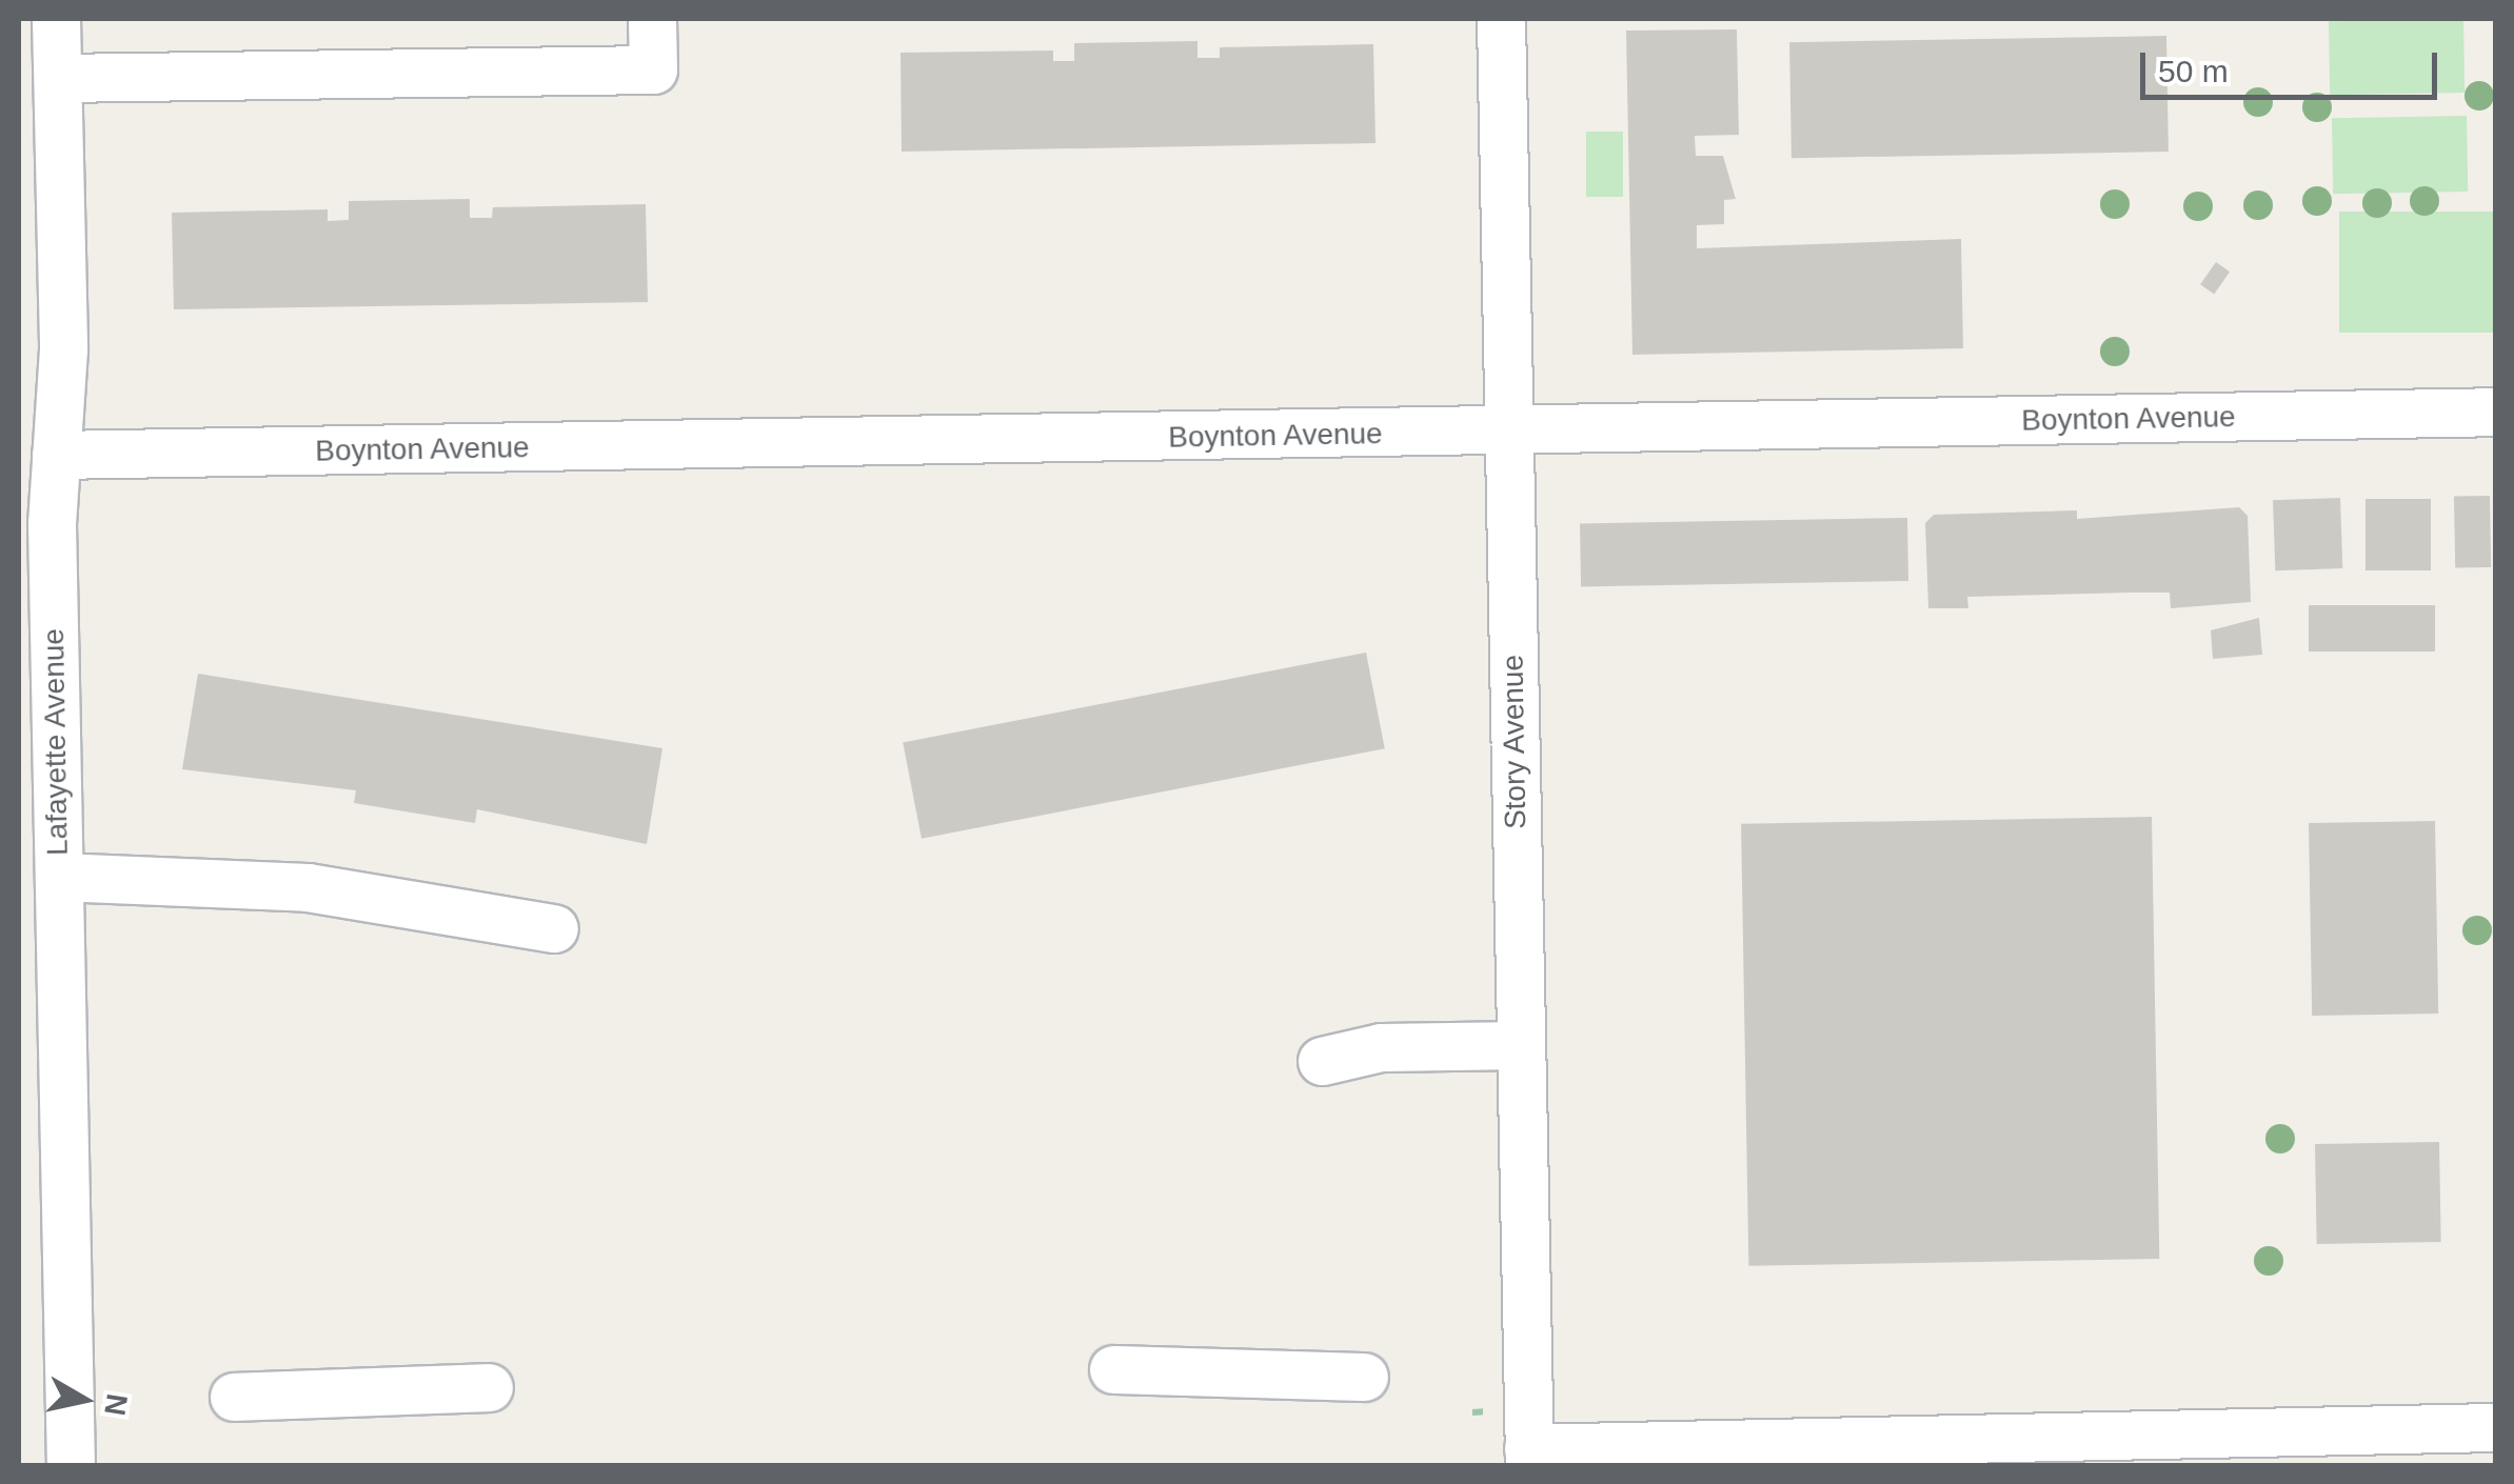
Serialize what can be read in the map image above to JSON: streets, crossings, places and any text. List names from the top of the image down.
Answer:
{
  "streets": {
    "street": ["Boynton Avenue", "Lafayette Avenue", "Story Avenue"]
  },
  "crossings": [
    ["Boynton Avenue", "Lafayette Avenue"],
    ["Boynton Avenue", "Story Avenue"]
  ],
  "scale_bar": "50 m",
  "north": "right"
}
